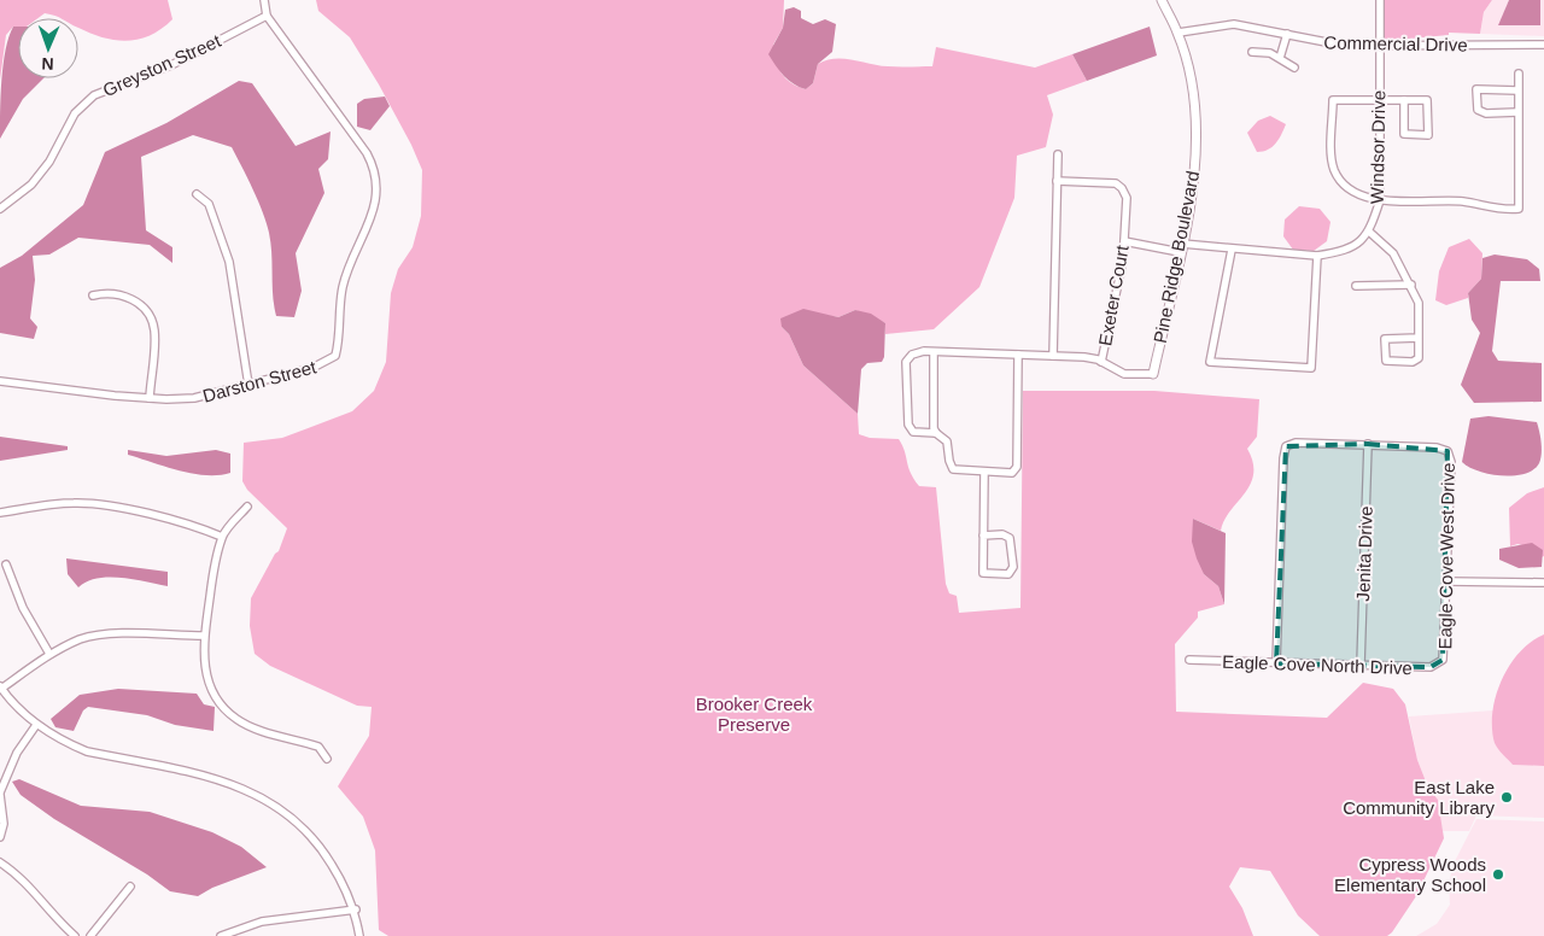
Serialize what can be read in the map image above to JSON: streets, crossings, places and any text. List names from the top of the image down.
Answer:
{
  "streets": {
    "street": [
      "Commercial Drive",
      "Greyston Street",
      "Windsor Drive",
      "Pine Ridge Boulevard",
      "Exeter Court",
      "Darston Street",
      "Jenita Drive",
      "Eagle Cove West Drive",
      "Eagle Cove North Drive"
    ]
  },
  "crossings": [
    ["Commercial Drive", "Windsor Drive"],
    ["Commercial Drive", "Pine Ridge Boulevard"],
    ["Greyston Street", "Darston Street"],
    ["Jenita Drive", "Eagle Cove West Drive"],
    ["Jenita Drive", "Eagle Cove North Drive"],
    ["Eagle Cove West Drive", "Eagle Cove North Drive"]
  ],
  "parks": ["Brooker Creek Preserve"],
  "places": ["East Lake Community Library", "Cypress Woods Elementary School"],
  "north": "bottom"
}
